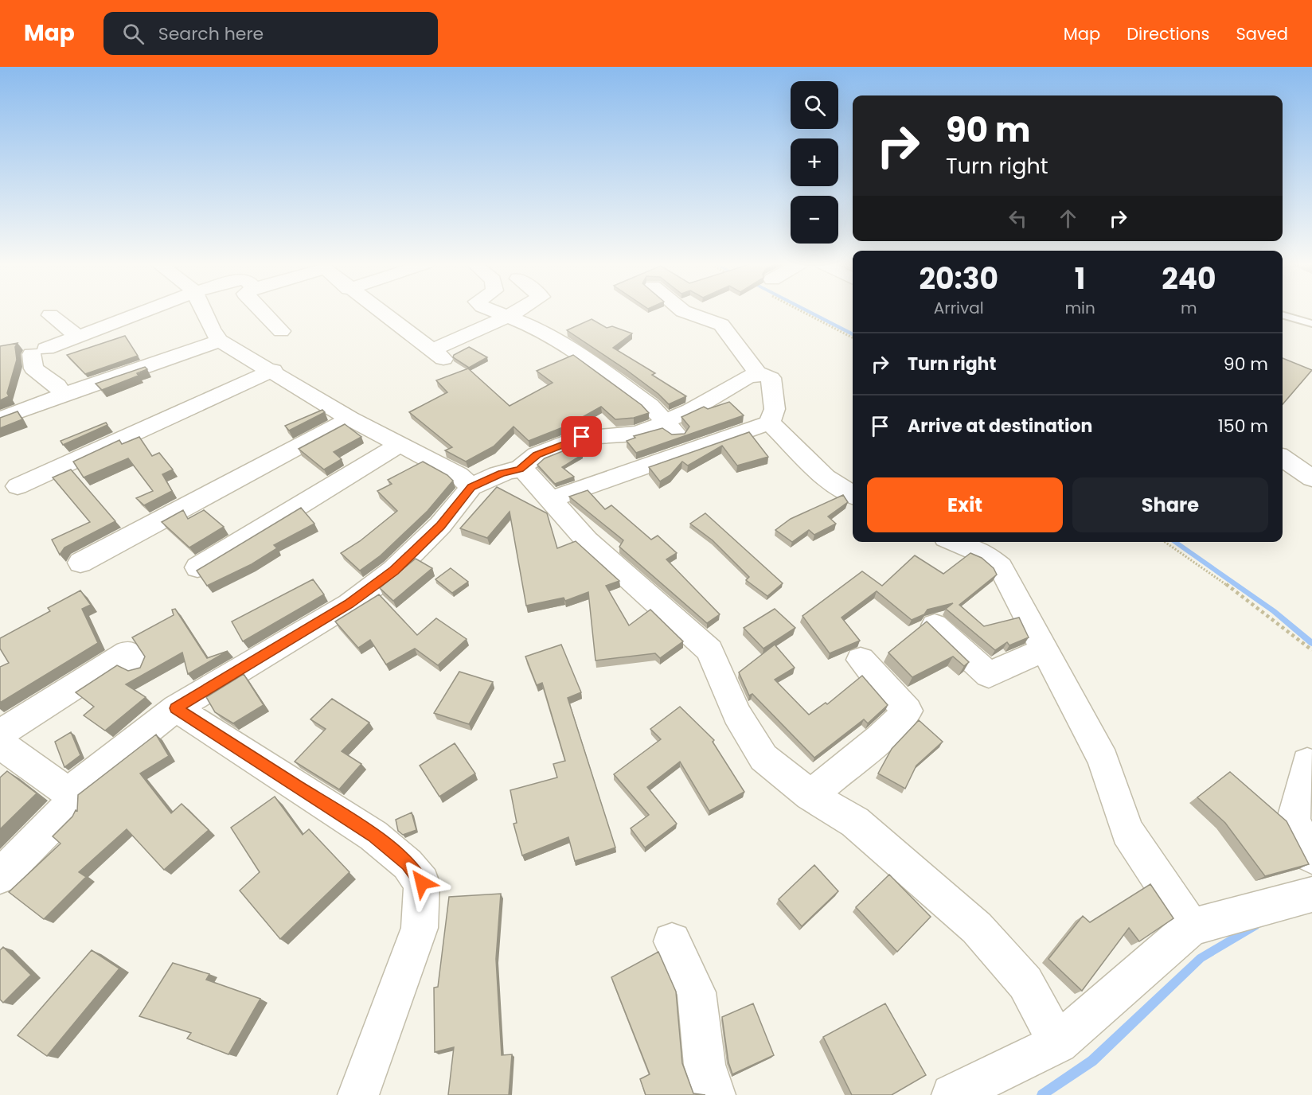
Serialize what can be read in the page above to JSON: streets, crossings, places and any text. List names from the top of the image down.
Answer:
{
  "page": {
    "header": "Map",
    "search": "Search here",
    "nav": ["Map", "Directions", "Saved"],
    "map_buttons": ["+", "−"],
    "turn": ["90 m", "Turn right"],
    "eta": [
      "20:30",
      "Arrival",
      "1",
      "min",
      "240",
      "m"
    ],
    "list": [
      {
        "name": "Turn right",
        "value": "90 m"
      },
      {
        "name": "Arrive at destination",
        "value": "150 m"
      }
    ],
    "buttons": ["Exit", "Share"]
  }
}
